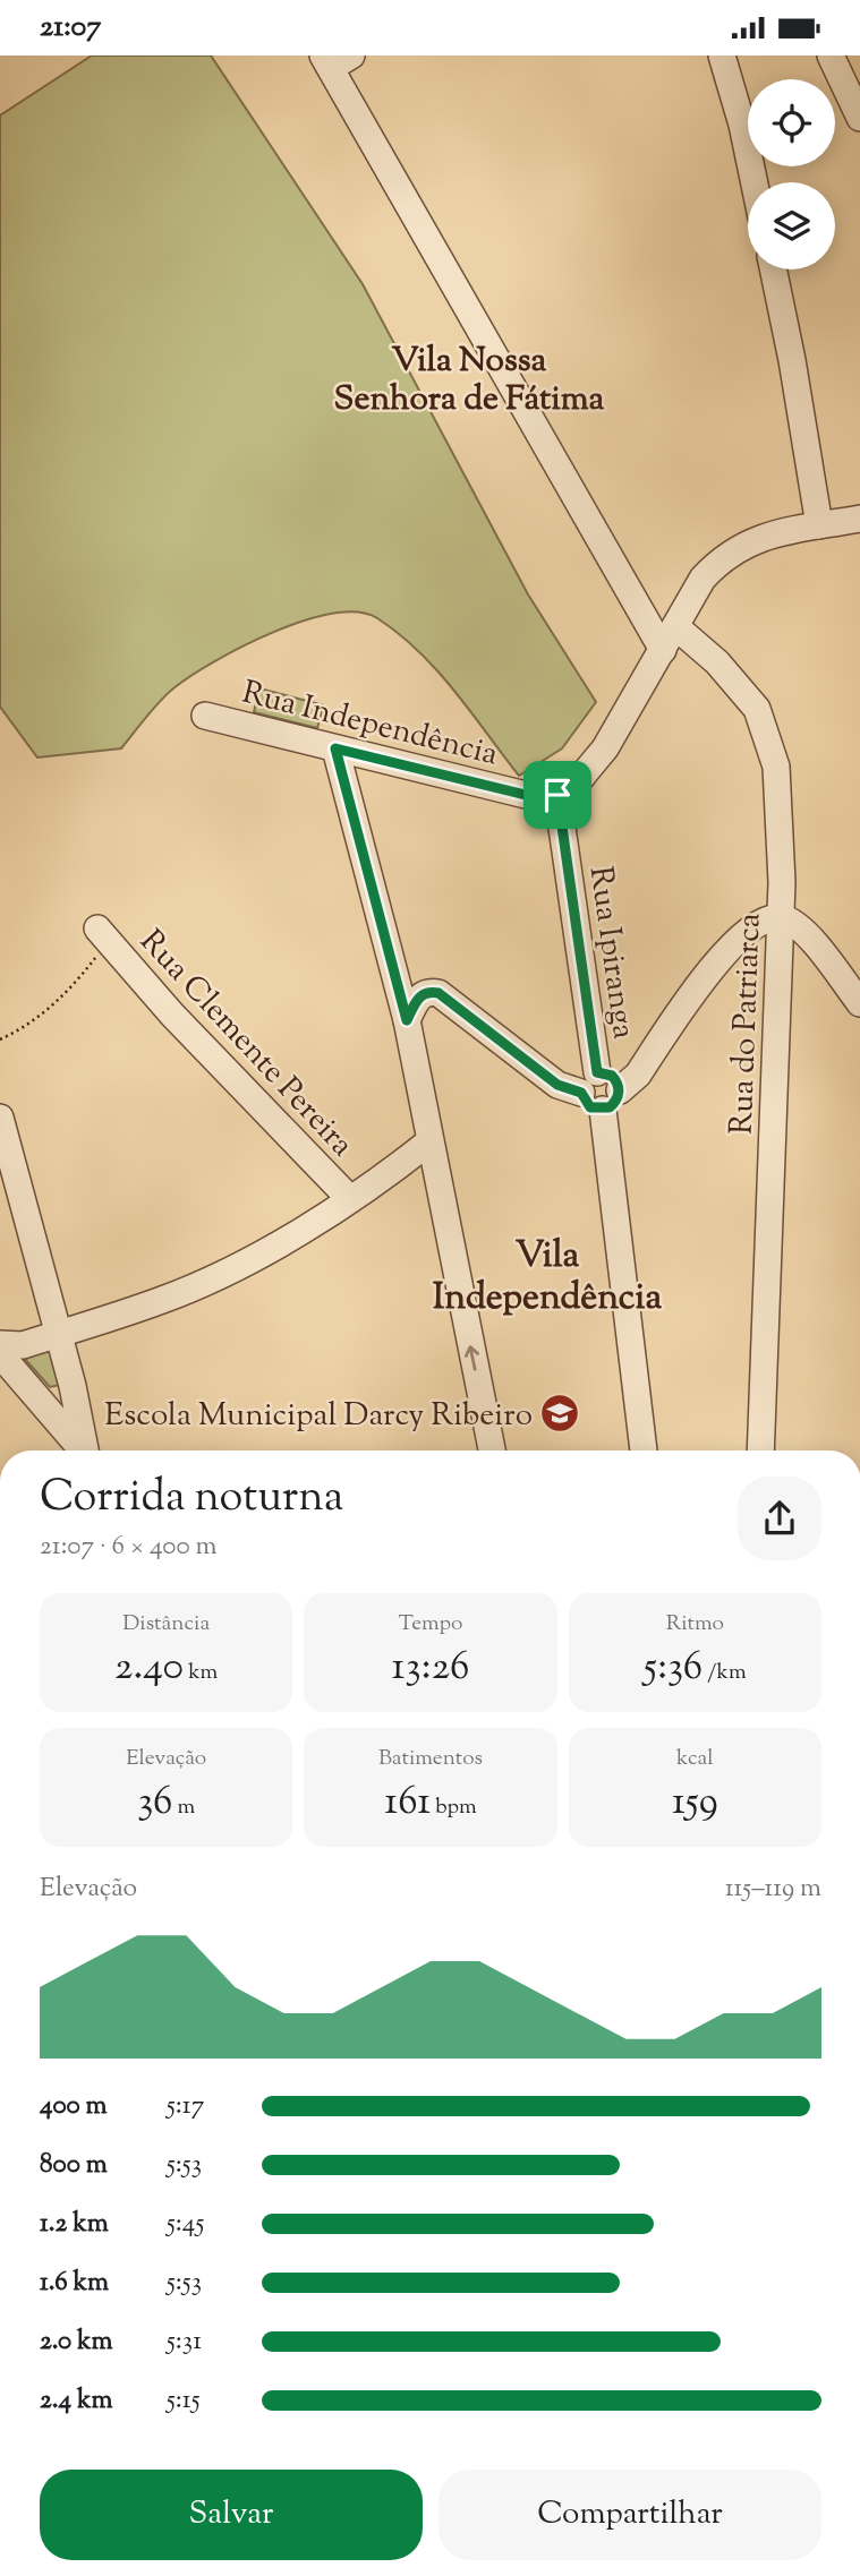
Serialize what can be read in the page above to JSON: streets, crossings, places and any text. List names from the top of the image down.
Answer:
{
  "streets": {
    "street": [
      "Rua Independência",
      "Rua Ipiranga",
      "Rua do Patriarca",
      "Rua Clemente Pereira"
    ]
  },
  "crossings": [
    ["Rua Independência", "Rua Ipiranga"]
  ],
  "districts": ["Vila Nossa Senhora de Fátima", "Vila Independência"],
  "places": {
    "school or university": ["Escola Municipal Darcy Ribeiro"]
  },
  "page": {
    "status": "21:07",
    "heading": ["Corrida noturna", "21:07 · 6 × 400 m"],
    "stats": [
      ["Distância", "2.40 km"],
      ["Tempo", "13:26"],
      ["Ritmo", "5:36 /km"],
      ["Elevação", "36 m"],
      ["Batimentos", "161 bpm"],
      ["kcal", "159"]
    ],
    "chart": ["Elevação", "115–119 m"],
    "list": [
      {
        "name": "400 m",
        "note": "5:17"
      },
      {
        "name": "800 m",
        "note": "5:53"
      },
      {
        "name": "1.2 km",
        "note": "5:45"
      },
      {
        "name": "1.6 km",
        "note": "5:53"
      },
      {
        "name": "2.0 km",
        "note": "5:31"
      },
      {
        "name": "2.4 km",
        "note": "5:15"
      }
    ],
    "buttons": ["Salvar", "Compartilhar"]
  }
}
